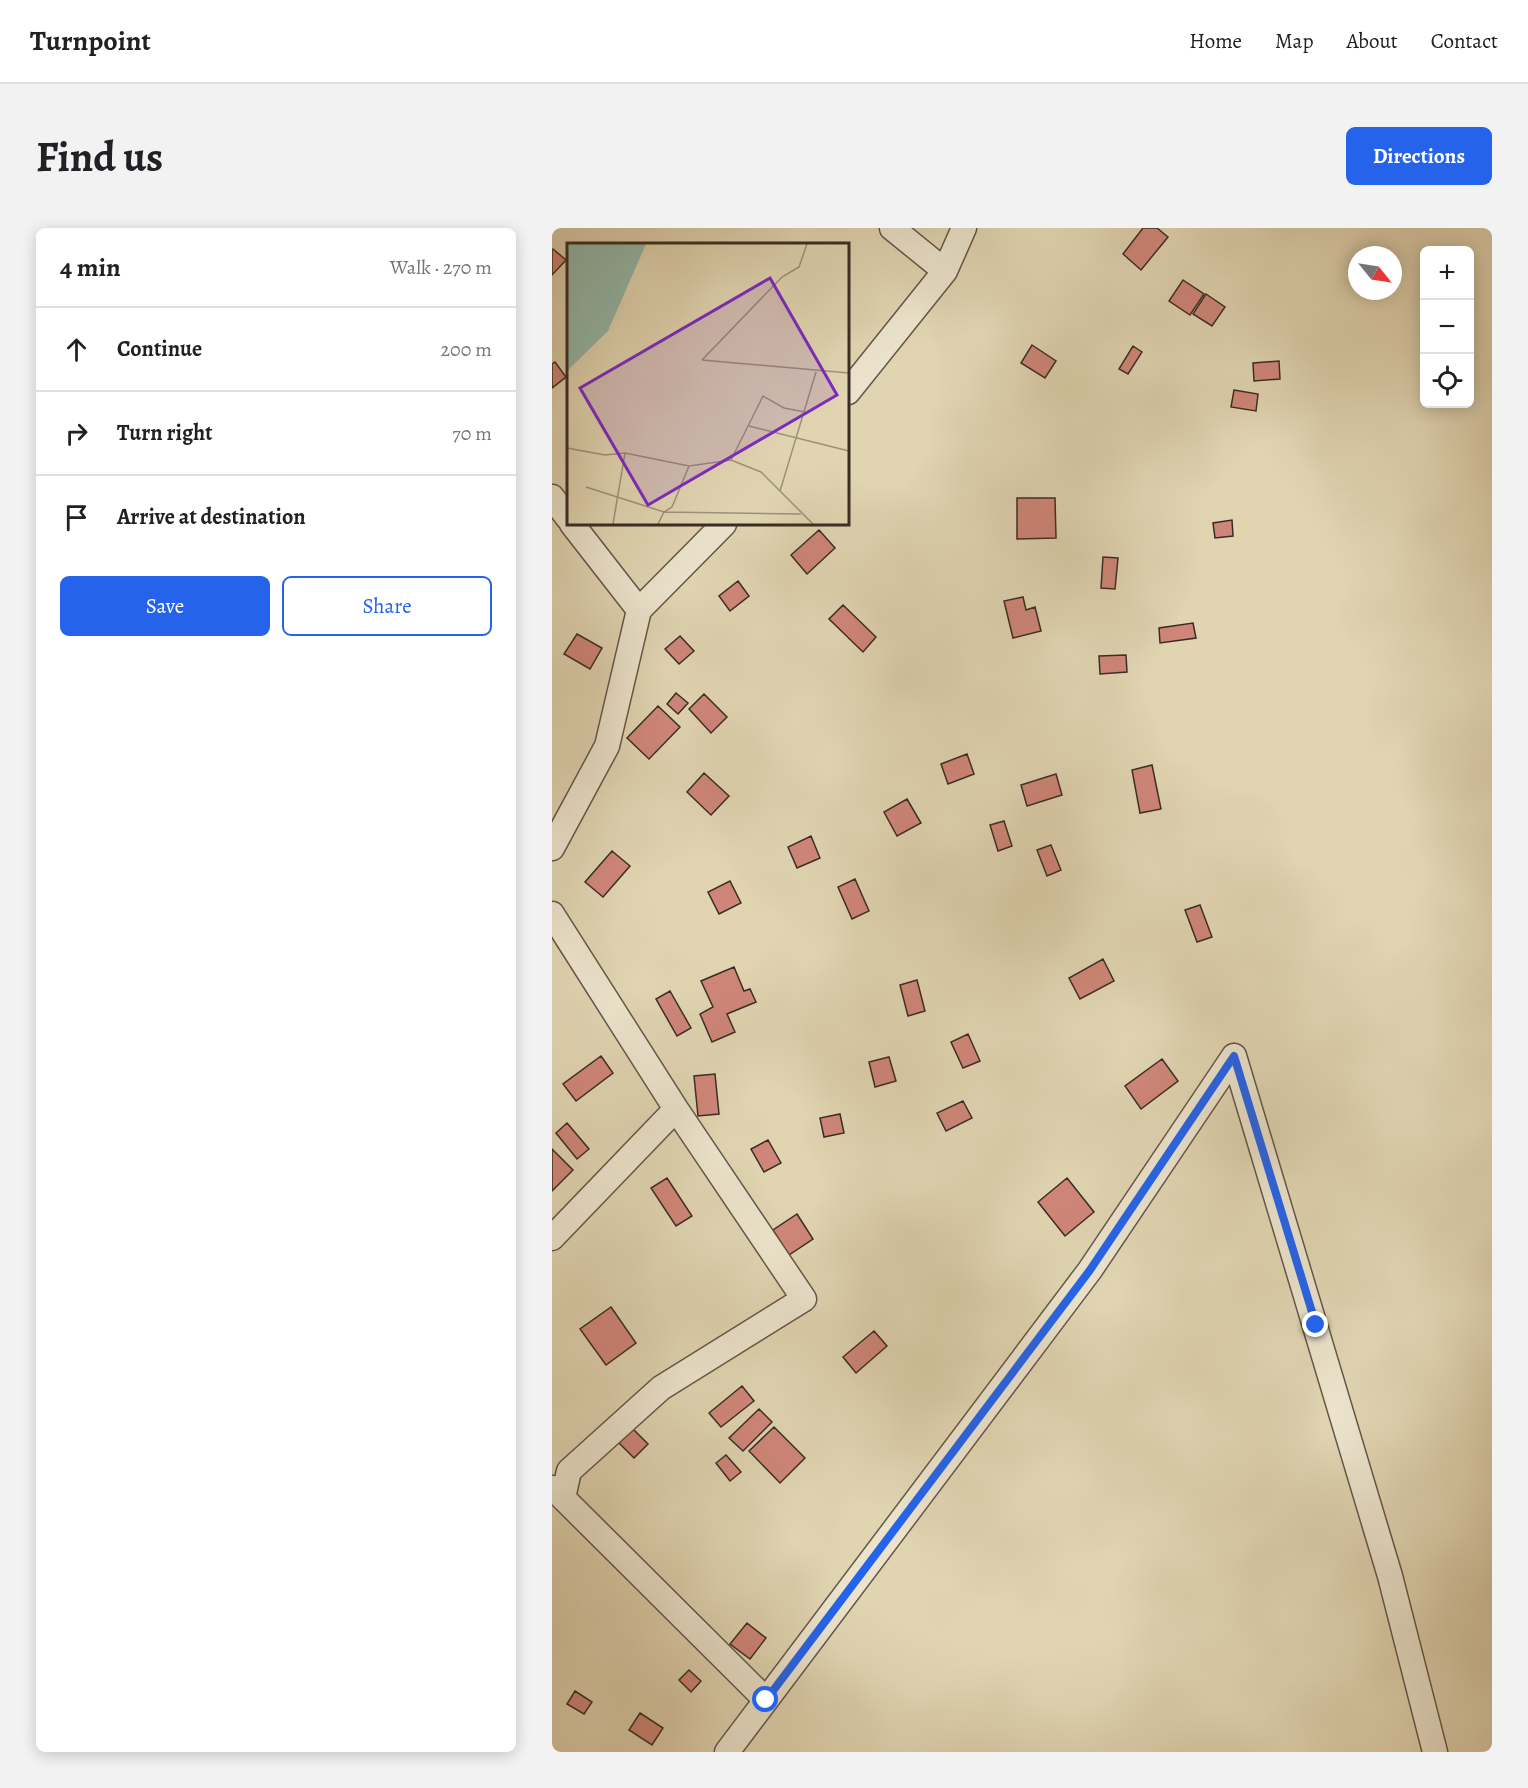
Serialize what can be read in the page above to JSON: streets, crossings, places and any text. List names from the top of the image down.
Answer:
{
  "north": "bottom right",
  "page": {
    "header": "Turnpoint",
    "nav": [
      "Home",
      "Map",
      "About",
      "Contact"
    ],
    "buttons": [
      "Directions",
      ["Save", "Share"]
    ],
    "title": "Find us",
    "heading": ["4 min", "Walk · 270 m"],
    "map_buttons": ["+", "−"],
    "list": [
      ["Continue", "200 m"],
      ["Turn right", "70 m"],
      "Arrive at destination"
    ]
  }
}
